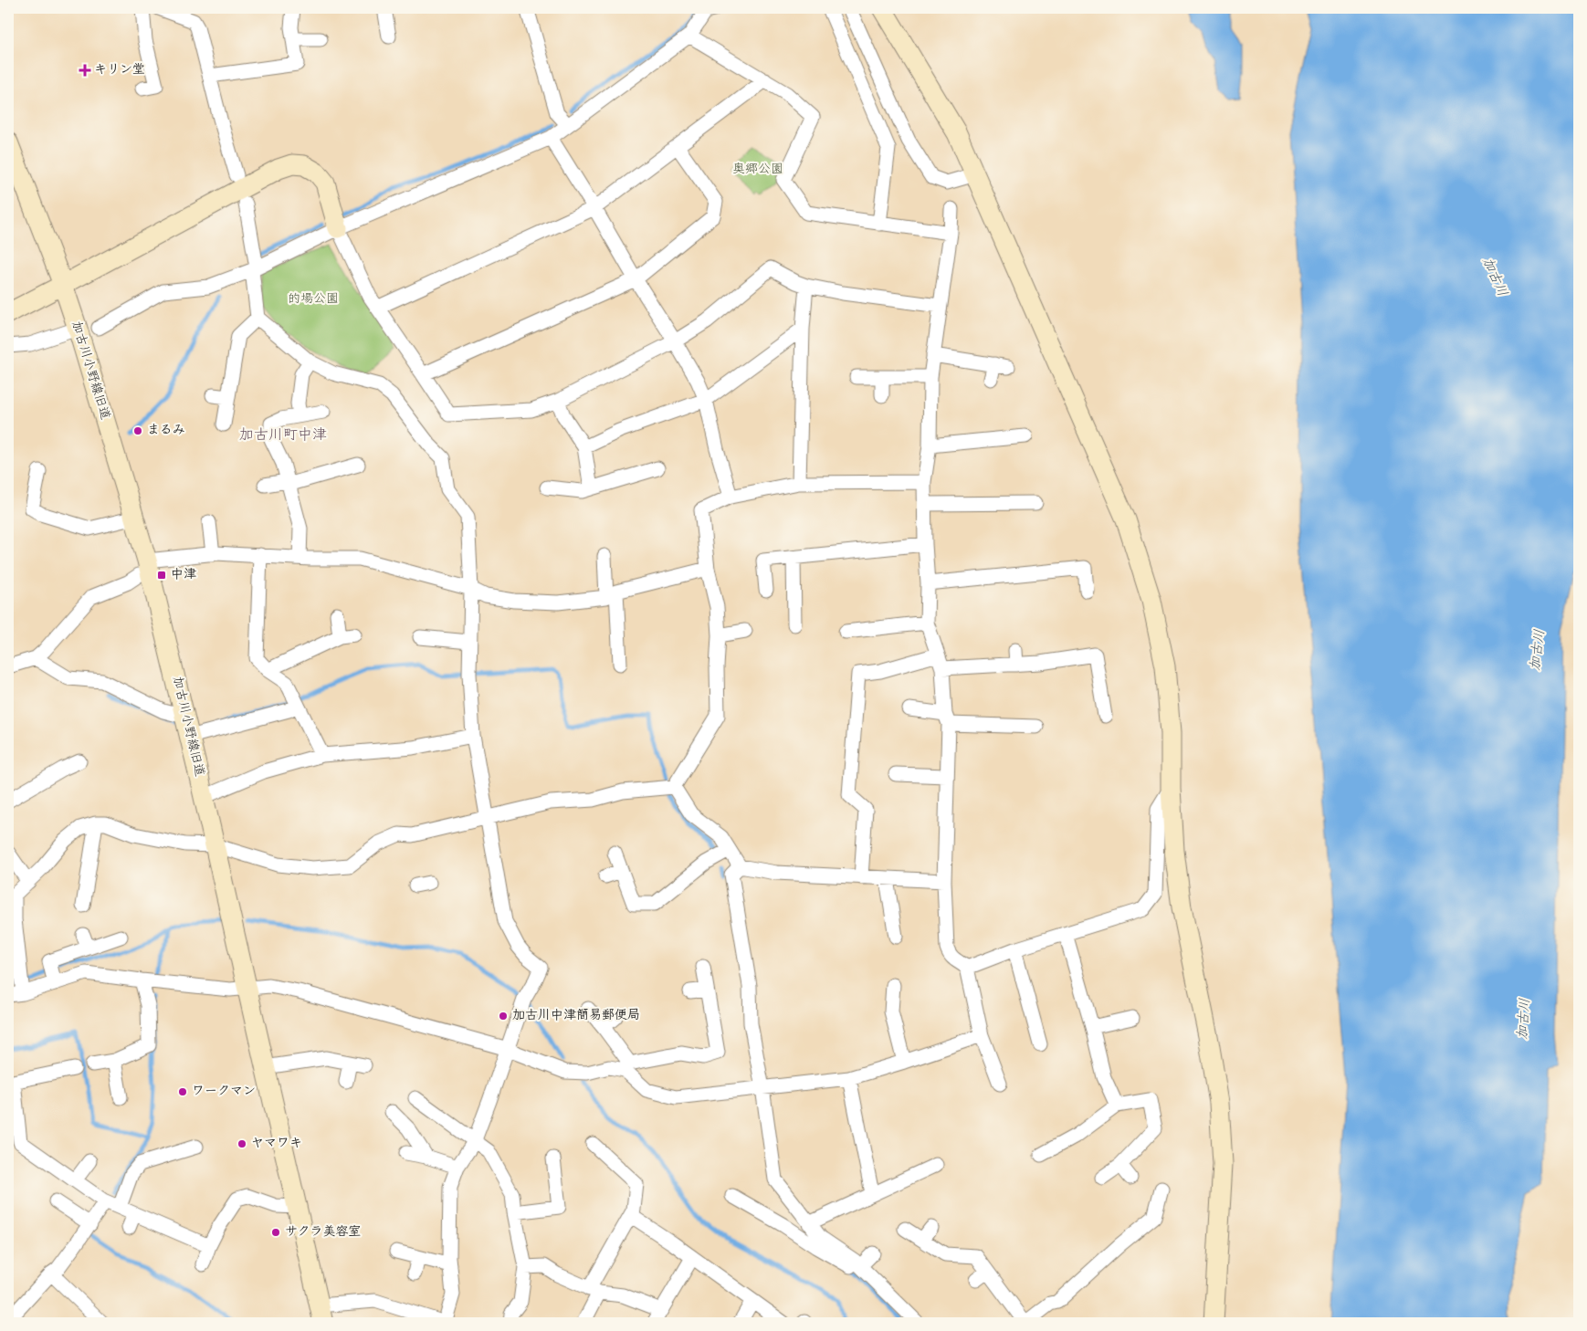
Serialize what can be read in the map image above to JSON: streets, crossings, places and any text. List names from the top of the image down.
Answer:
{
  "streets": {
    "street": ["加古川小野線旧道"]
  },
  "districts": ["加古川町中津"],
  "water": ["加古川"],
  "parks": ["奥郷公園", "的場公園"],
  "places": {
    "health": ["キリン堂"],
    "other": [
      "まるみ",
      "加古川中津簡易郵便局",
      "ワークマン",
      "ヤマワキ",
      "サクラ美容室"
    ],
    "transit": ["中津"]
  }
}
